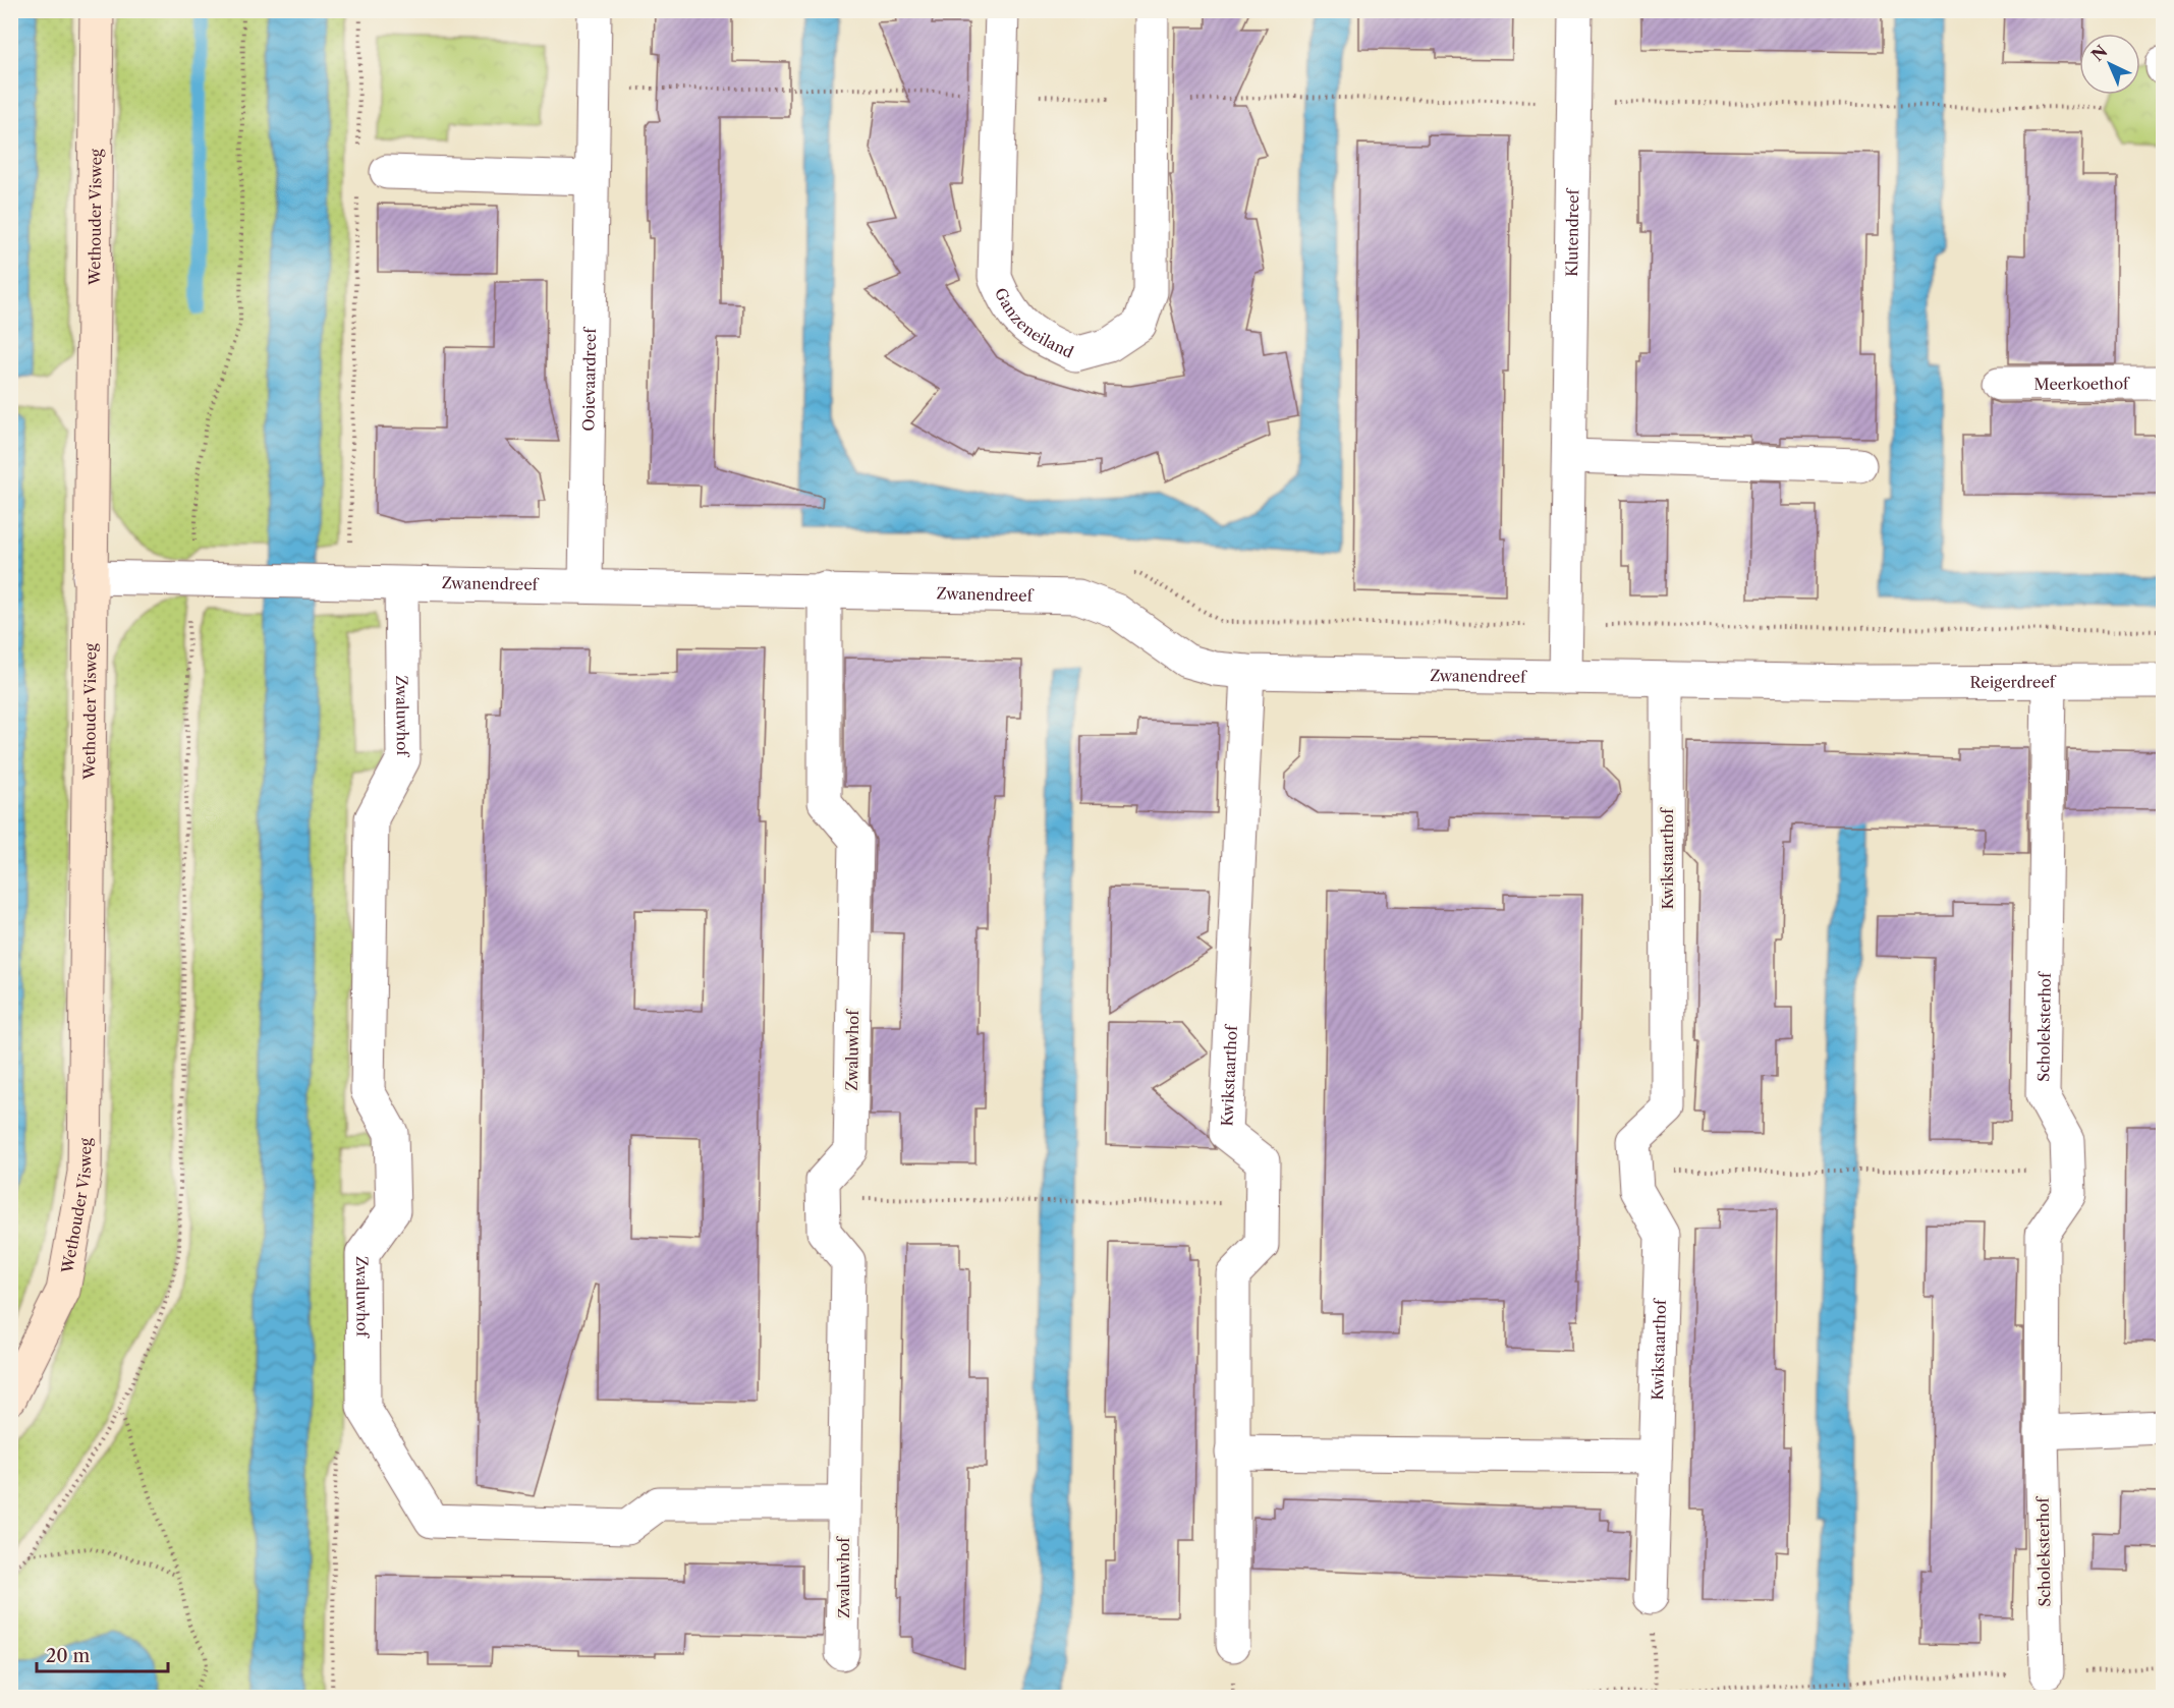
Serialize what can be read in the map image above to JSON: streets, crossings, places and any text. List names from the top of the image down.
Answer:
{
  "streets": {
    "street": [
      "Wethouder Visweg",
      "Klutendreef",
      "Ganzeneiland",
      "Ooievaardreef",
      "Meerkoethof",
      "Zwanendreef",
      "Reigerdreef",
      "Zwaluwhof",
      "Kwikstaarthof",
      "Scholeksterhof"
    ]
  },
  "crossings": [
    ["Wethouder Visweg", "Zwanendreef"],
    ["Klutendreef", "Zwanendreef"],
    ["Ooievaardreef", "Zwanendreef"],
    ["Zwanendreef", "Reigerdreef"],
    ["Zwanendreef", "Zwaluwhof"],
    ["Zwanendreef", "Kwikstaarthof"],
    ["Reigerdreef", "Scholeksterhof"]
  ],
  "scale_bar": "20 m",
  "north": "top left"
}
